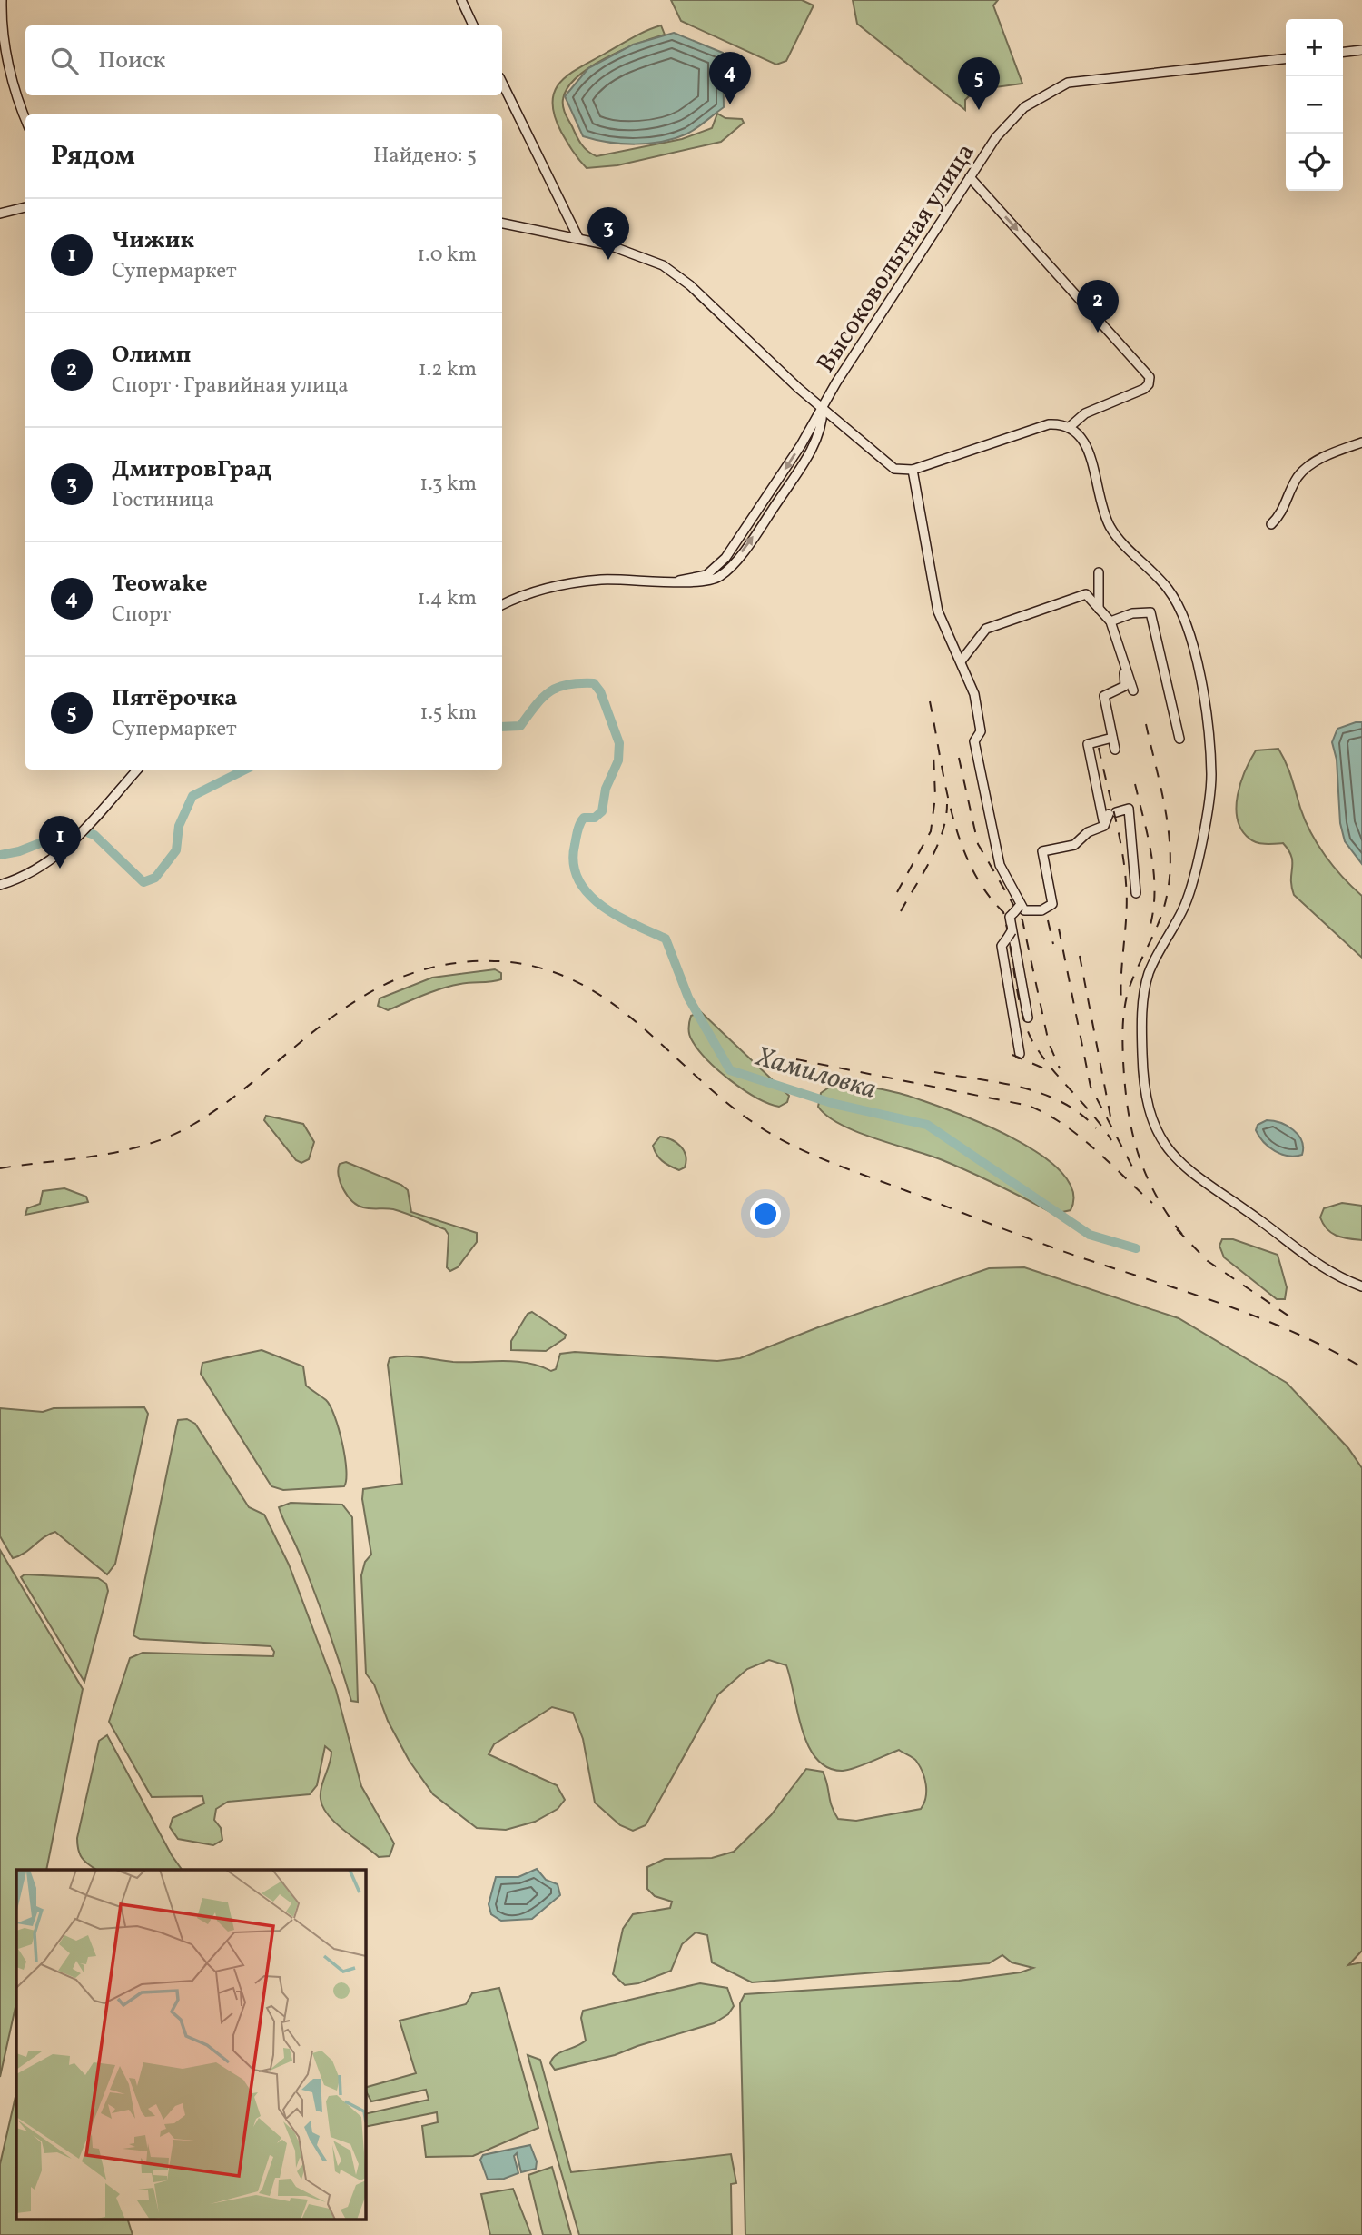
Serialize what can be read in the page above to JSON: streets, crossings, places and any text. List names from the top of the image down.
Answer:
{
  "streets": {
    "street": ["Высоковольтная улица"]
  },
  "water": ["Хамиловка"],
  "page": {
    "map_buttons": ["+", "−"],
    "search": "Поиск",
    "pins": [
      "4",
      "5",
      "3",
      "2",
      "1"
    ],
    "heading": ["Рядом", "Найдено: 5"],
    "list": [
      {
        "mark": "1",
        "name": "Чижик",
        "note": "Супермаркет",
        "value": "1.0 km"
      },
      {
        "mark": "2",
        "name": "Олимп",
        "note": "Спорт · Гравийная улица",
        "value": "1.2 km"
      },
      {
        "mark": "3",
        "name": "ДмитровГрад",
        "note": "Гостиница",
        "value": "1.3 km"
      },
      {
        "mark": "4",
        "name": "Teowake",
        "note": "Спорт",
        "value": "1.4 km"
      },
      {
        "mark": "5",
        "name": "Пятёрочка",
        "note": "Супермаркет",
        "value": "1.5 km"
      }
    ]
  }
}
